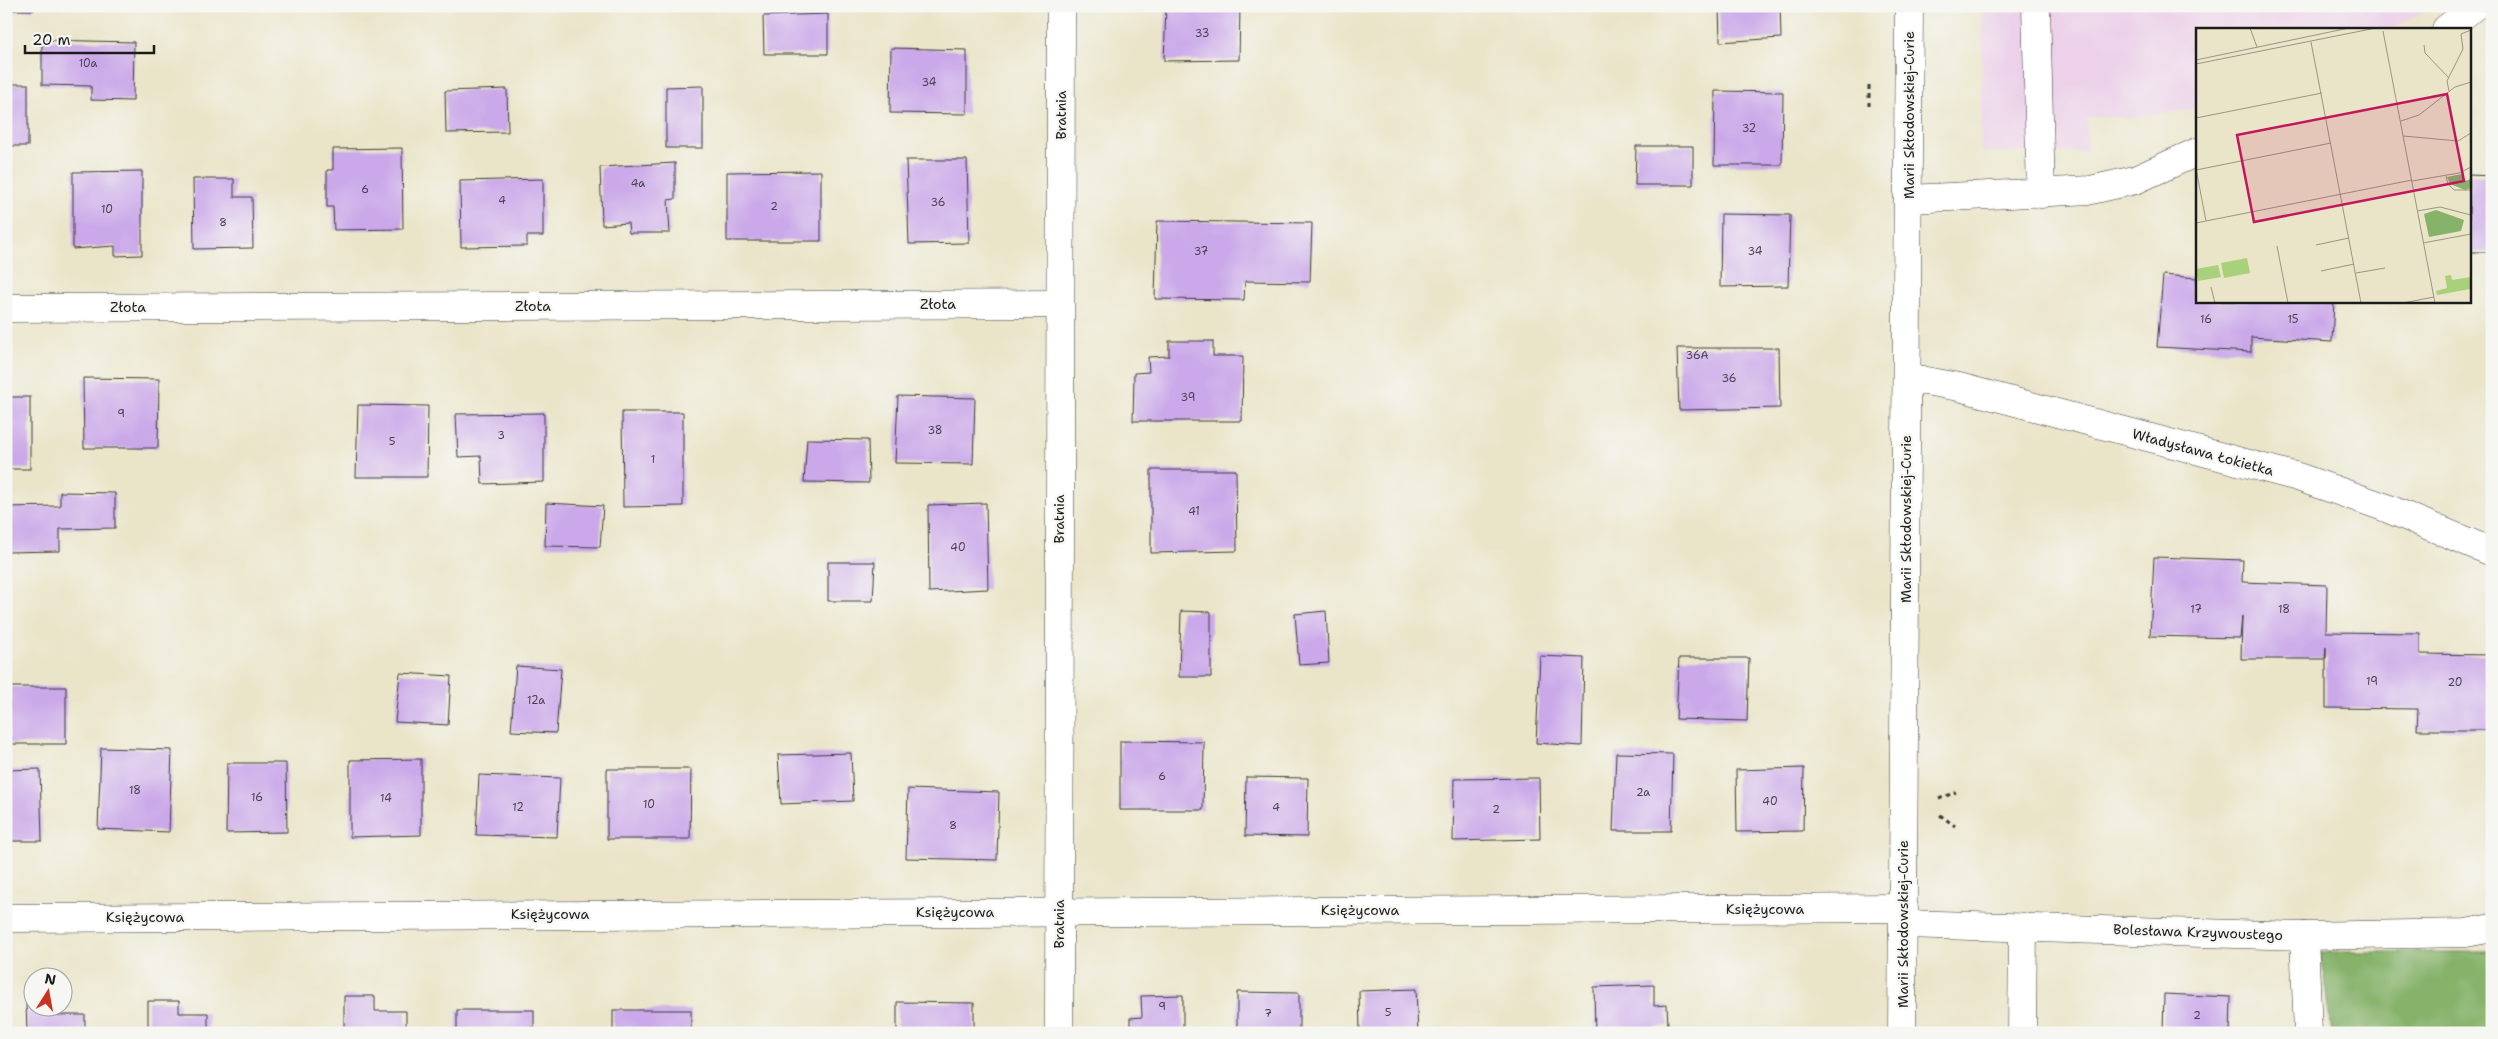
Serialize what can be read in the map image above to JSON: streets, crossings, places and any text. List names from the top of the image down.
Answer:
{
  "streets": {
    "street": [
      "Bratnia",
      "Marii Skłodowskiej-Curie",
      "Złota",
      "Władysława Łokietka",
      "Księżycowa",
      "Bolesława Krzywoustego"
    ]
  },
  "crossings": [
    ["Bratnia", "Złota"],
    ["Bratnia", "Księżycowa"],
    ["Marii Skłodowskiej-Curie", "Władysława Łokietka"],
    ["Marii Skłodowskiej-Curie", "Księżycowa"],
    ["Marii Skłodowskiej-Curie", "Bolesława Krzywoustego"],
    ["Księżycowa", "Bolesława Krzywoustego"]
  ],
  "house_numbers": [
    "33",
    "10a",
    "34",
    "32",
    "4a",
    "6",
    "4",
    "36",
    "2",
    "10",
    "8",
    "37",
    "34",
    "16",
    "15",
    "36A",
    "36",
    "39",
    "9",
    "38",
    "3",
    "5",
    "1",
    "41",
    "40",
    "17",
    "18",
    "19",
    "20",
    "12a",
    "6",
    "18",
    "2a",
    "16",
    "14",
    "40",
    "10",
    "12",
    "4",
    "2",
    "8",
    "9",
    "5",
    "7",
    "2"
  ],
  "scale_bar": "20 m",
  "north": "top"
}
